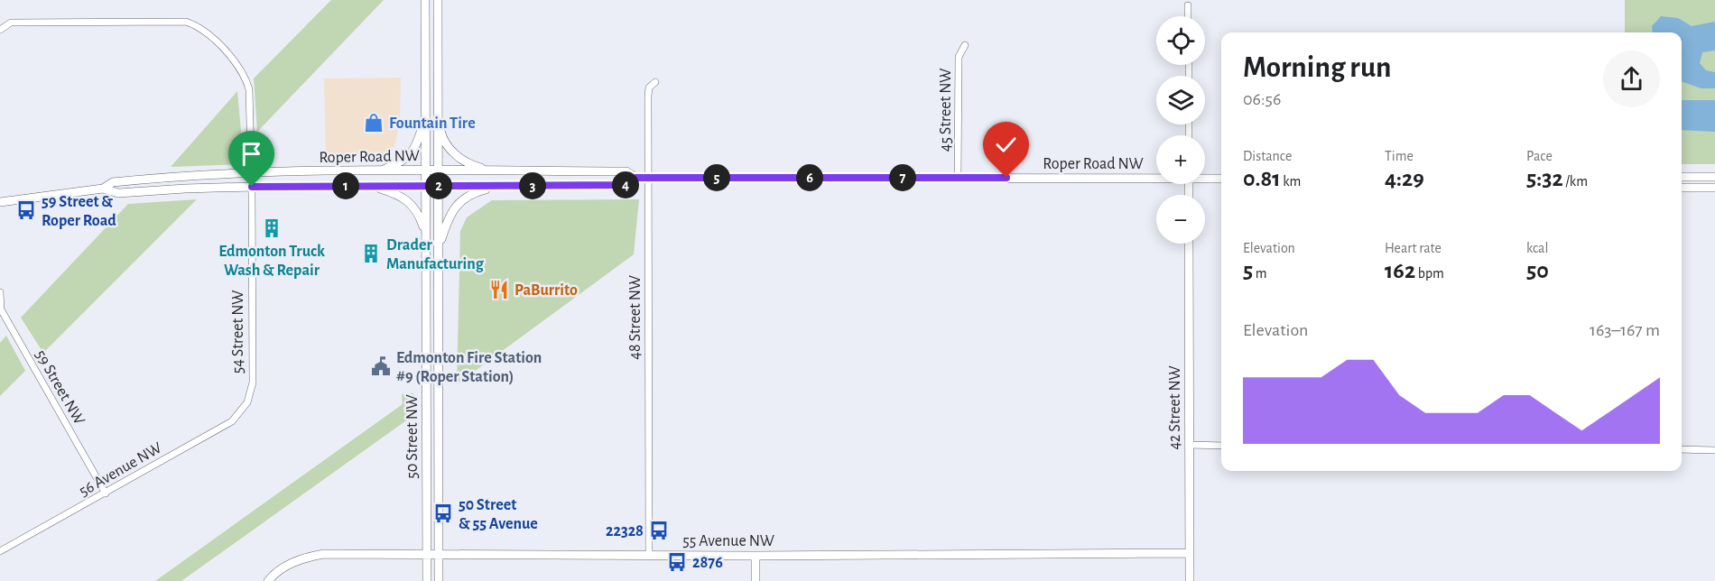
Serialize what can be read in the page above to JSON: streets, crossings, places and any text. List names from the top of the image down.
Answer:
{
  "streets": {
    "main road": [
      "Roper Road NW",
      "42 Street NW",
      "50 Street NW",
      "55 Avenue NW"
    ],
    "street": [
      "45 Street NW",
      "48 Street NW",
      "54 Street NW",
      "59 Street NW",
      "56 Avenue NW"
    ]
  },
  "crossings": [
    ["45 Street NW", "Roper Road NW"],
    ["Roper Road NW", "48 Street NW"],
    ["Roper Road NW", "54 Street NW"],
    ["Roper Road NW", "50 Street NW"],
    ["48 Street NW", "55 Avenue NW"],
    ["54 Street NW", "56 Avenue NW"],
    ["59 Street NW", "56 Avenue NW"],
    ["42 Street NW", "55 Avenue NW"],
    ["50 Street NW", "55 Avenue NW"]
  ],
  "places": {
    "shop": ["Fountain Tire"],
    "bus stop": [
      "59 Street & Roper Road",
      "50 Street & 55 Avenue",
      "22328",
      "2876"
    ],
    "building": ["Edmonton Truck Wash & Repair", "Drader Manufacturing"],
    "restaurant": ["PaBurrito"],
    "public building": ["Edmonton Fire Station #9 (Roper Station)"]
  },
  "page": {
    "map_buttons": ["+", "−"],
    "heading": ["Morning run", "06:56"],
    "stats": [
      ["Distance", "0.81 km"],
      ["Time", "4:29"],
      ["Pace", "5:32 /km"],
      ["Elevation", "5 m"],
      ["Heart rate", "162 bpm"],
      ["kcal", "50"]
    ],
    "pins": [
      "5",
      "6",
      "7",
      "4",
      "1",
      "2",
      "3"
    ],
    "chart": ["Elevation", "163–167 m"]
  }
}
